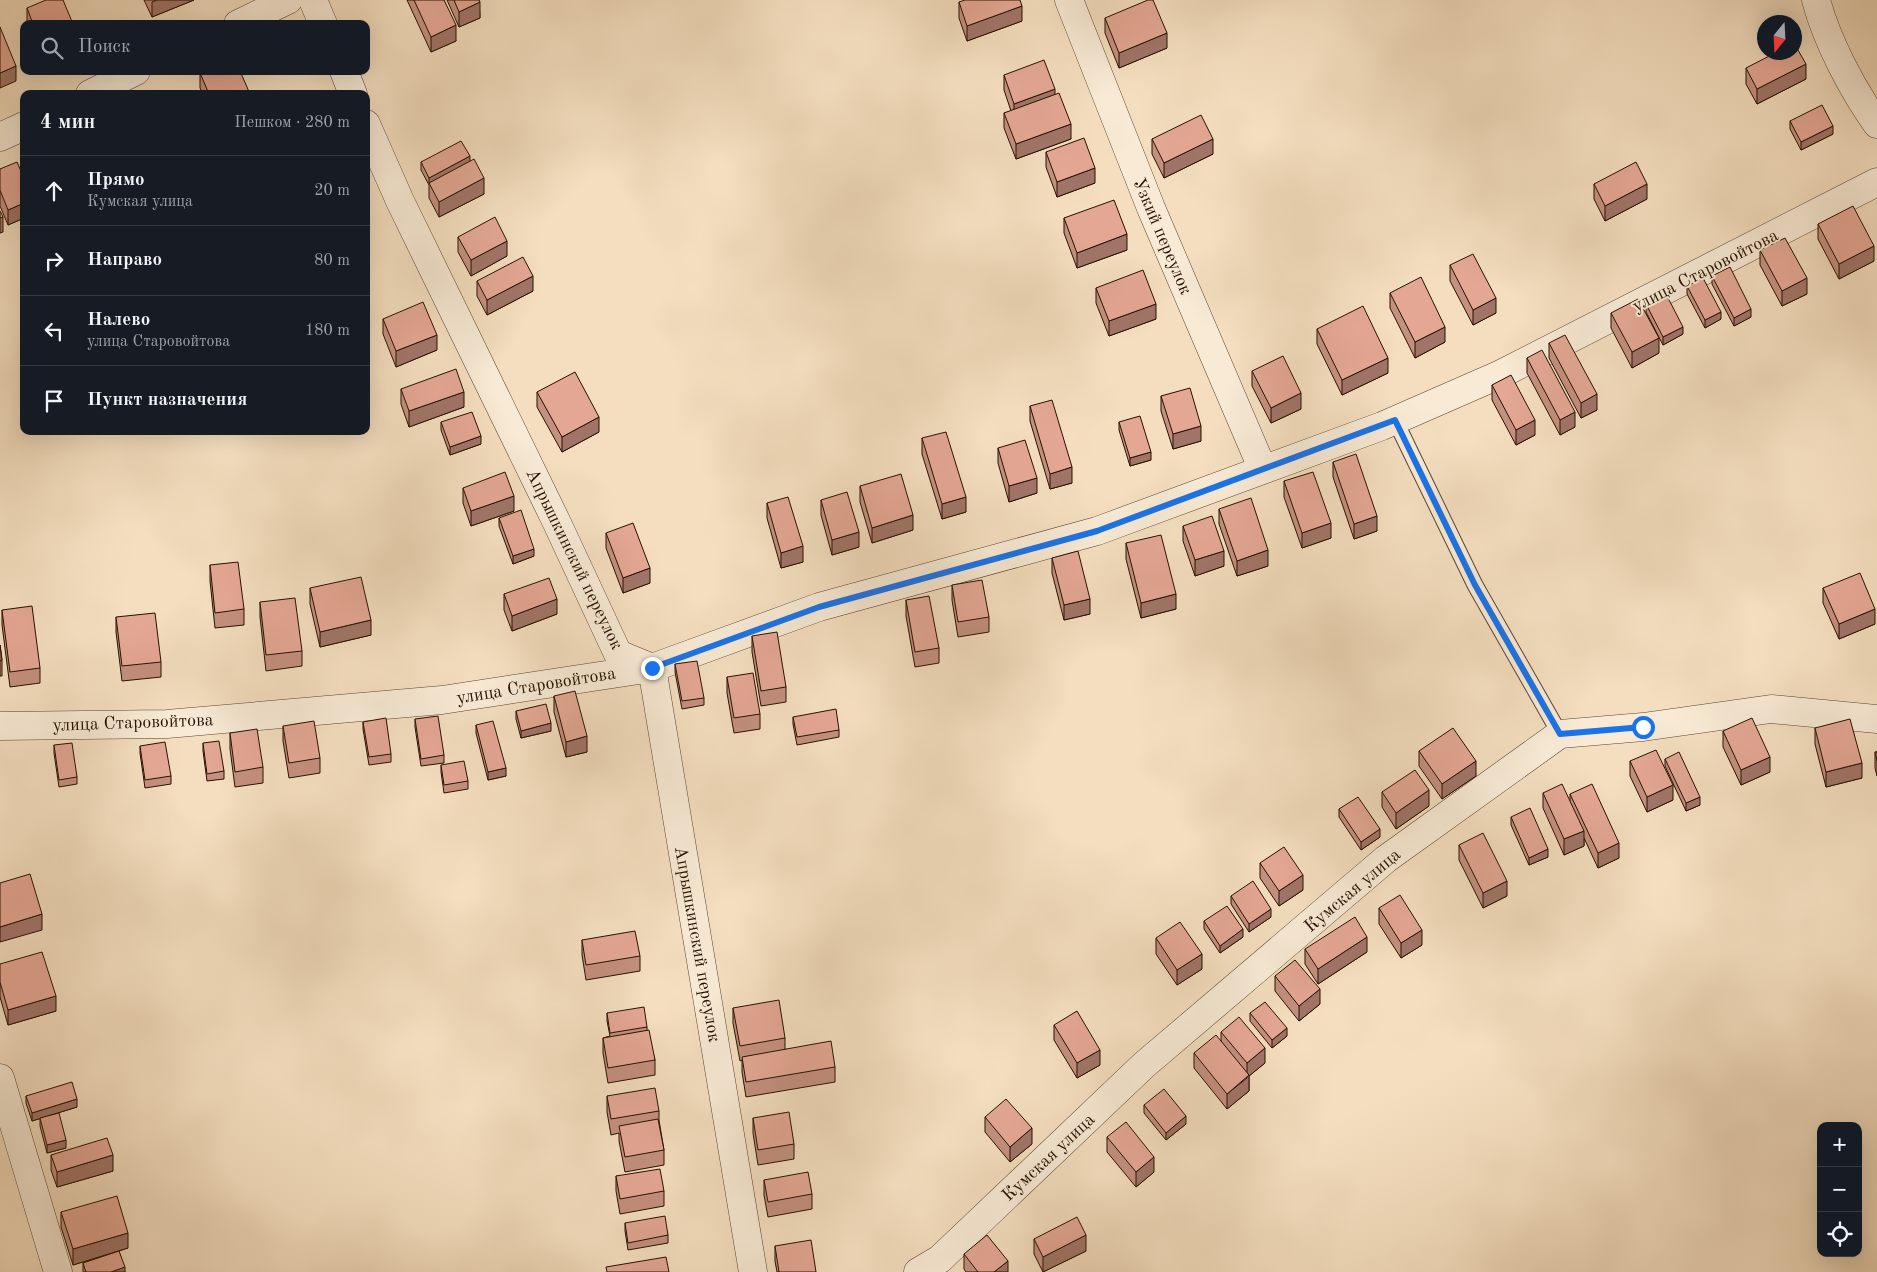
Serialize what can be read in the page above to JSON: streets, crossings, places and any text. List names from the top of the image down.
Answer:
{
  "streets": {
    "street": [
      "Узкий переулок",
      "улица Старовойтова",
      "Апрышкинский переулок",
      "Кумская улица"
    ]
  },
  "crossings": [
    ["Узкий переулок", "улица Старовойтова"],
    ["улица Старовойтова", "Апрышкинский переулок"]
  ],
  "north": "bottom",
  "page": {
    "search": "Поиск",
    "heading": ["4 мин", "Пешком · 280 m"],
    "list": [
      ["Прямо", "Кумская улица", "20 m"],
      ["Направо", "80 m"],
      ["Налево", "улица Старовойтова", "180 m"],
      "Пункт назначения"
    ],
    "map_buttons": ["+", "−"]
  }
}
